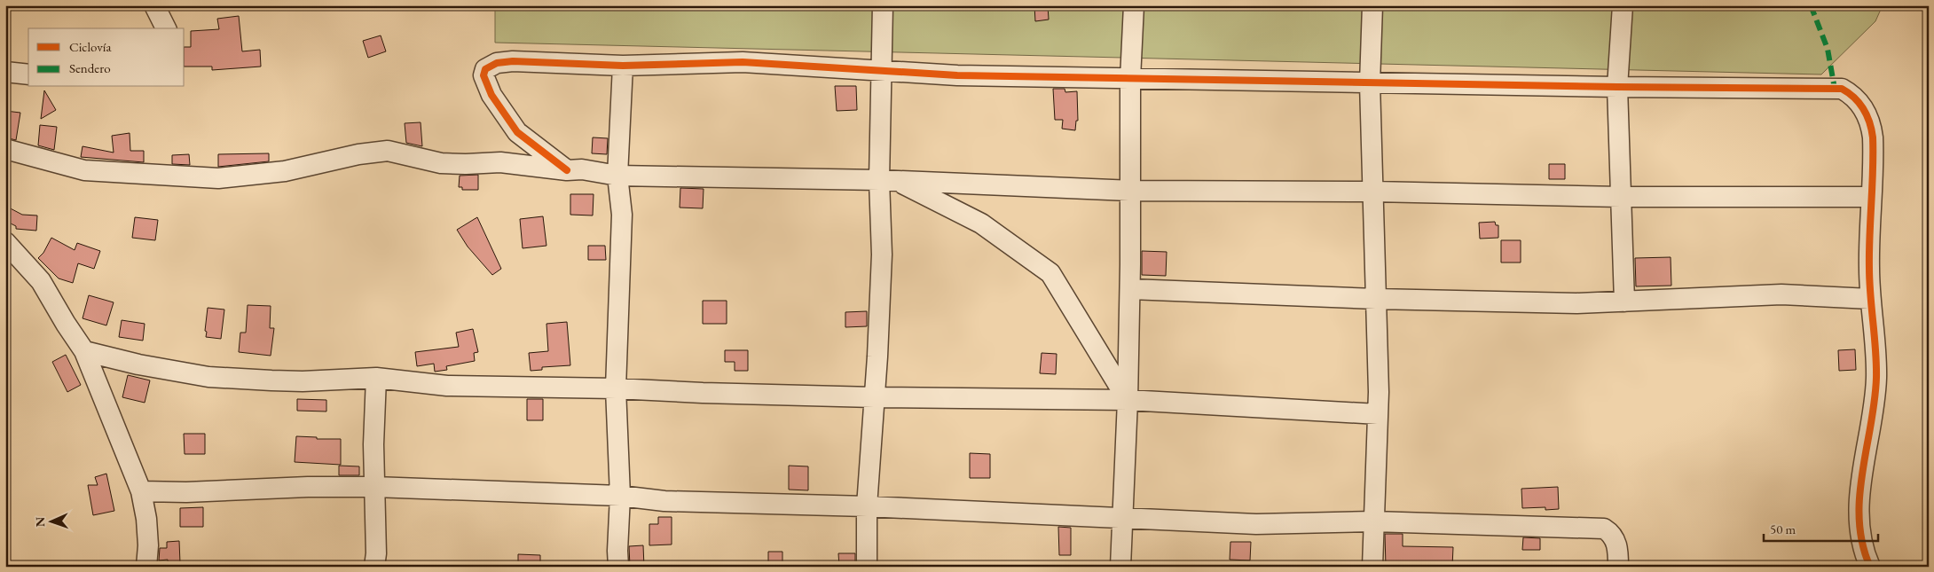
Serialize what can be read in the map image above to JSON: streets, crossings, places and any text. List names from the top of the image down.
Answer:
{
  "legend": ["Ciclovía", "Sendero"],
  "scale_bar": "50 m",
  "north": "left"
}
